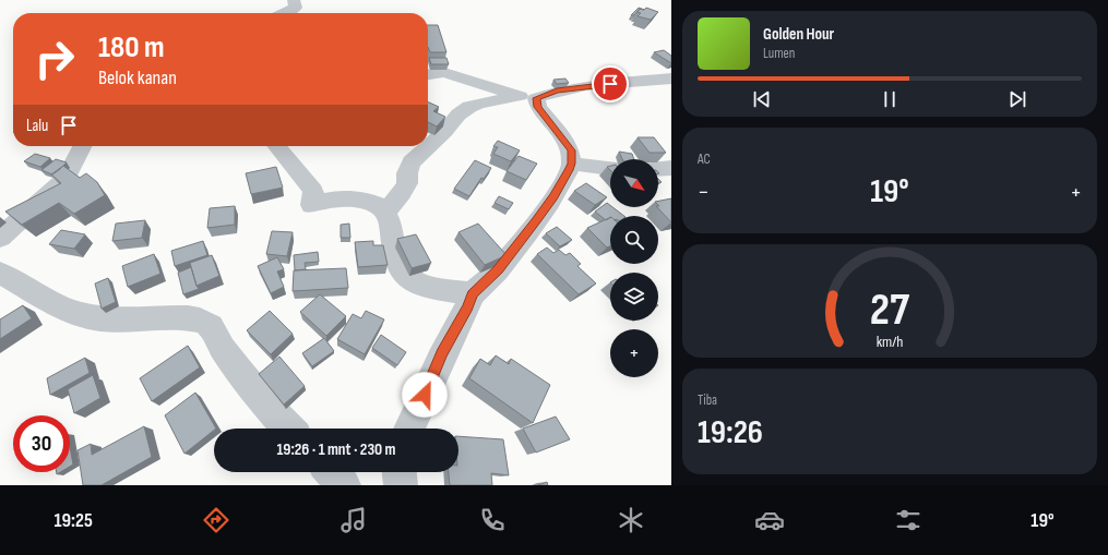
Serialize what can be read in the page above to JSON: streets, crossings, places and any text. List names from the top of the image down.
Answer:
{
  "north": "bottom right",
  "page": {
    "turn": ["180 m", "Belok kanan"],
    "song": ["Golden Hour", "Lumen"],
    "then": "Lalu",
    "tile": [
      "AC",
      ["Tiba", "19:26"]
    ],
    "map_buttons": "+",
    "heat": ["−", "19°", "+"],
    "limit": "30",
    "trip": "19:26 · 1 mnt · 230 m",
    "tabs": ["19:25", "19°"],
    "gauge": ["27", "km/h"]
  }
}
